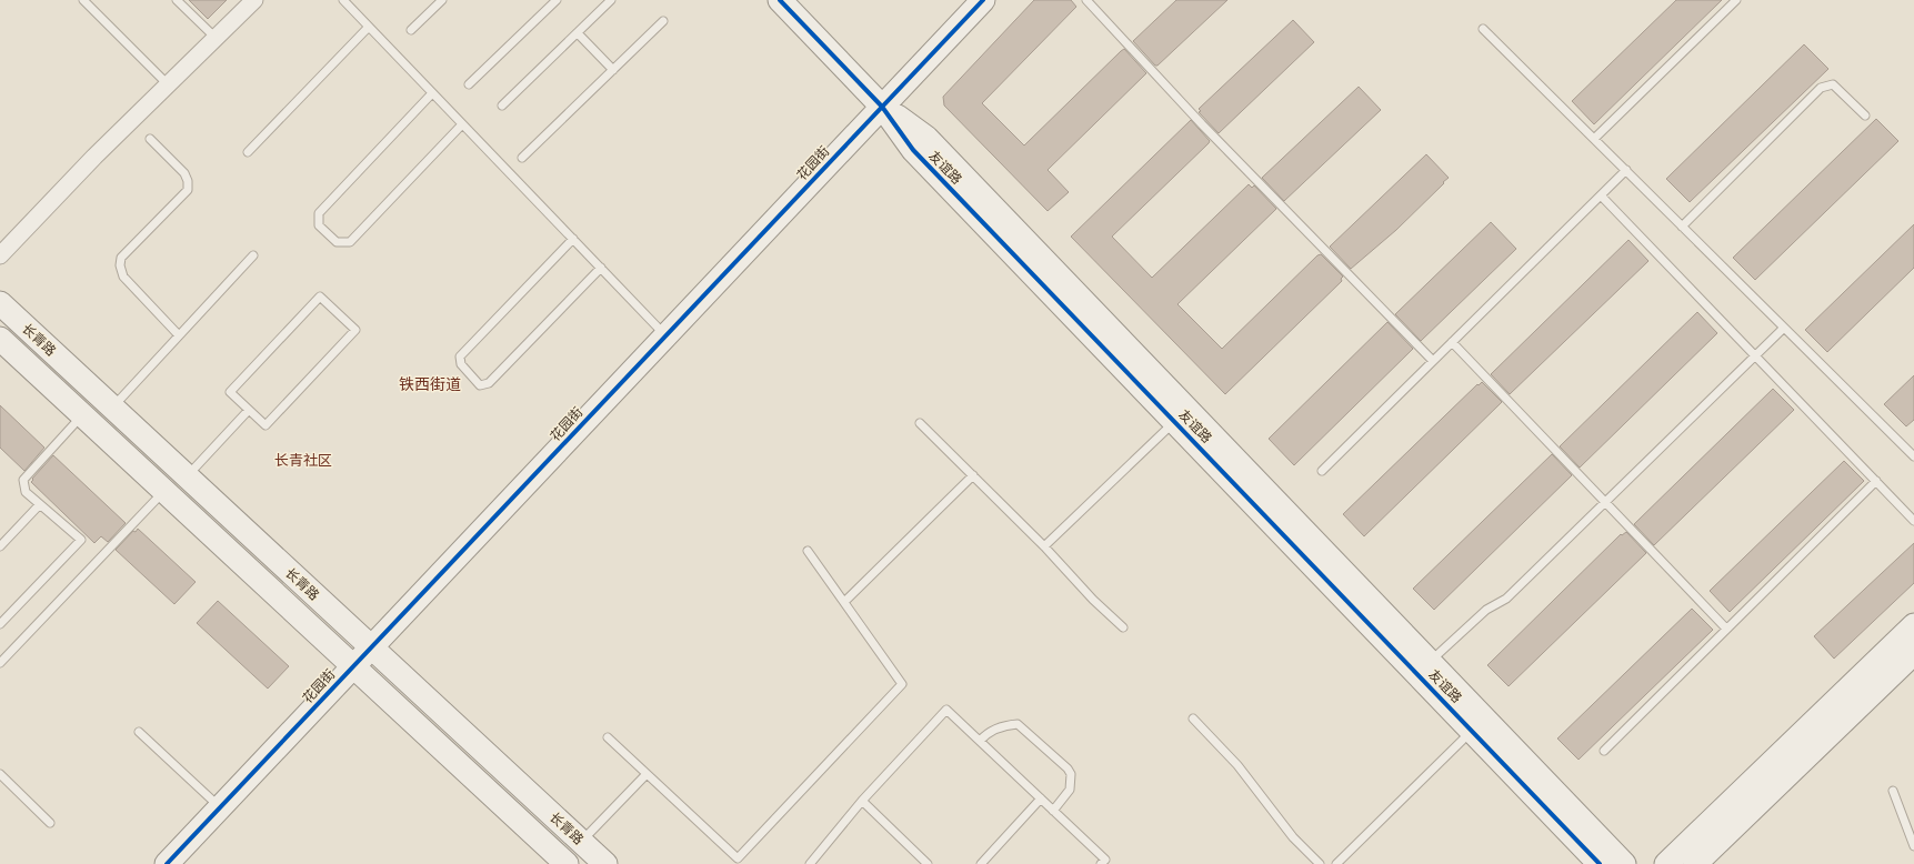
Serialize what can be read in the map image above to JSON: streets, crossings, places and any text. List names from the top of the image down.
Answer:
{
  "streets": {
    "street": ["花园街", "友谊路", "长青路"]
  },
  "crossings": [
    ["花园街", "友谊路"],
    ["花园街", "长青路"]
  ],
  "districts": ["铁西街道", "长青社区"]
}
